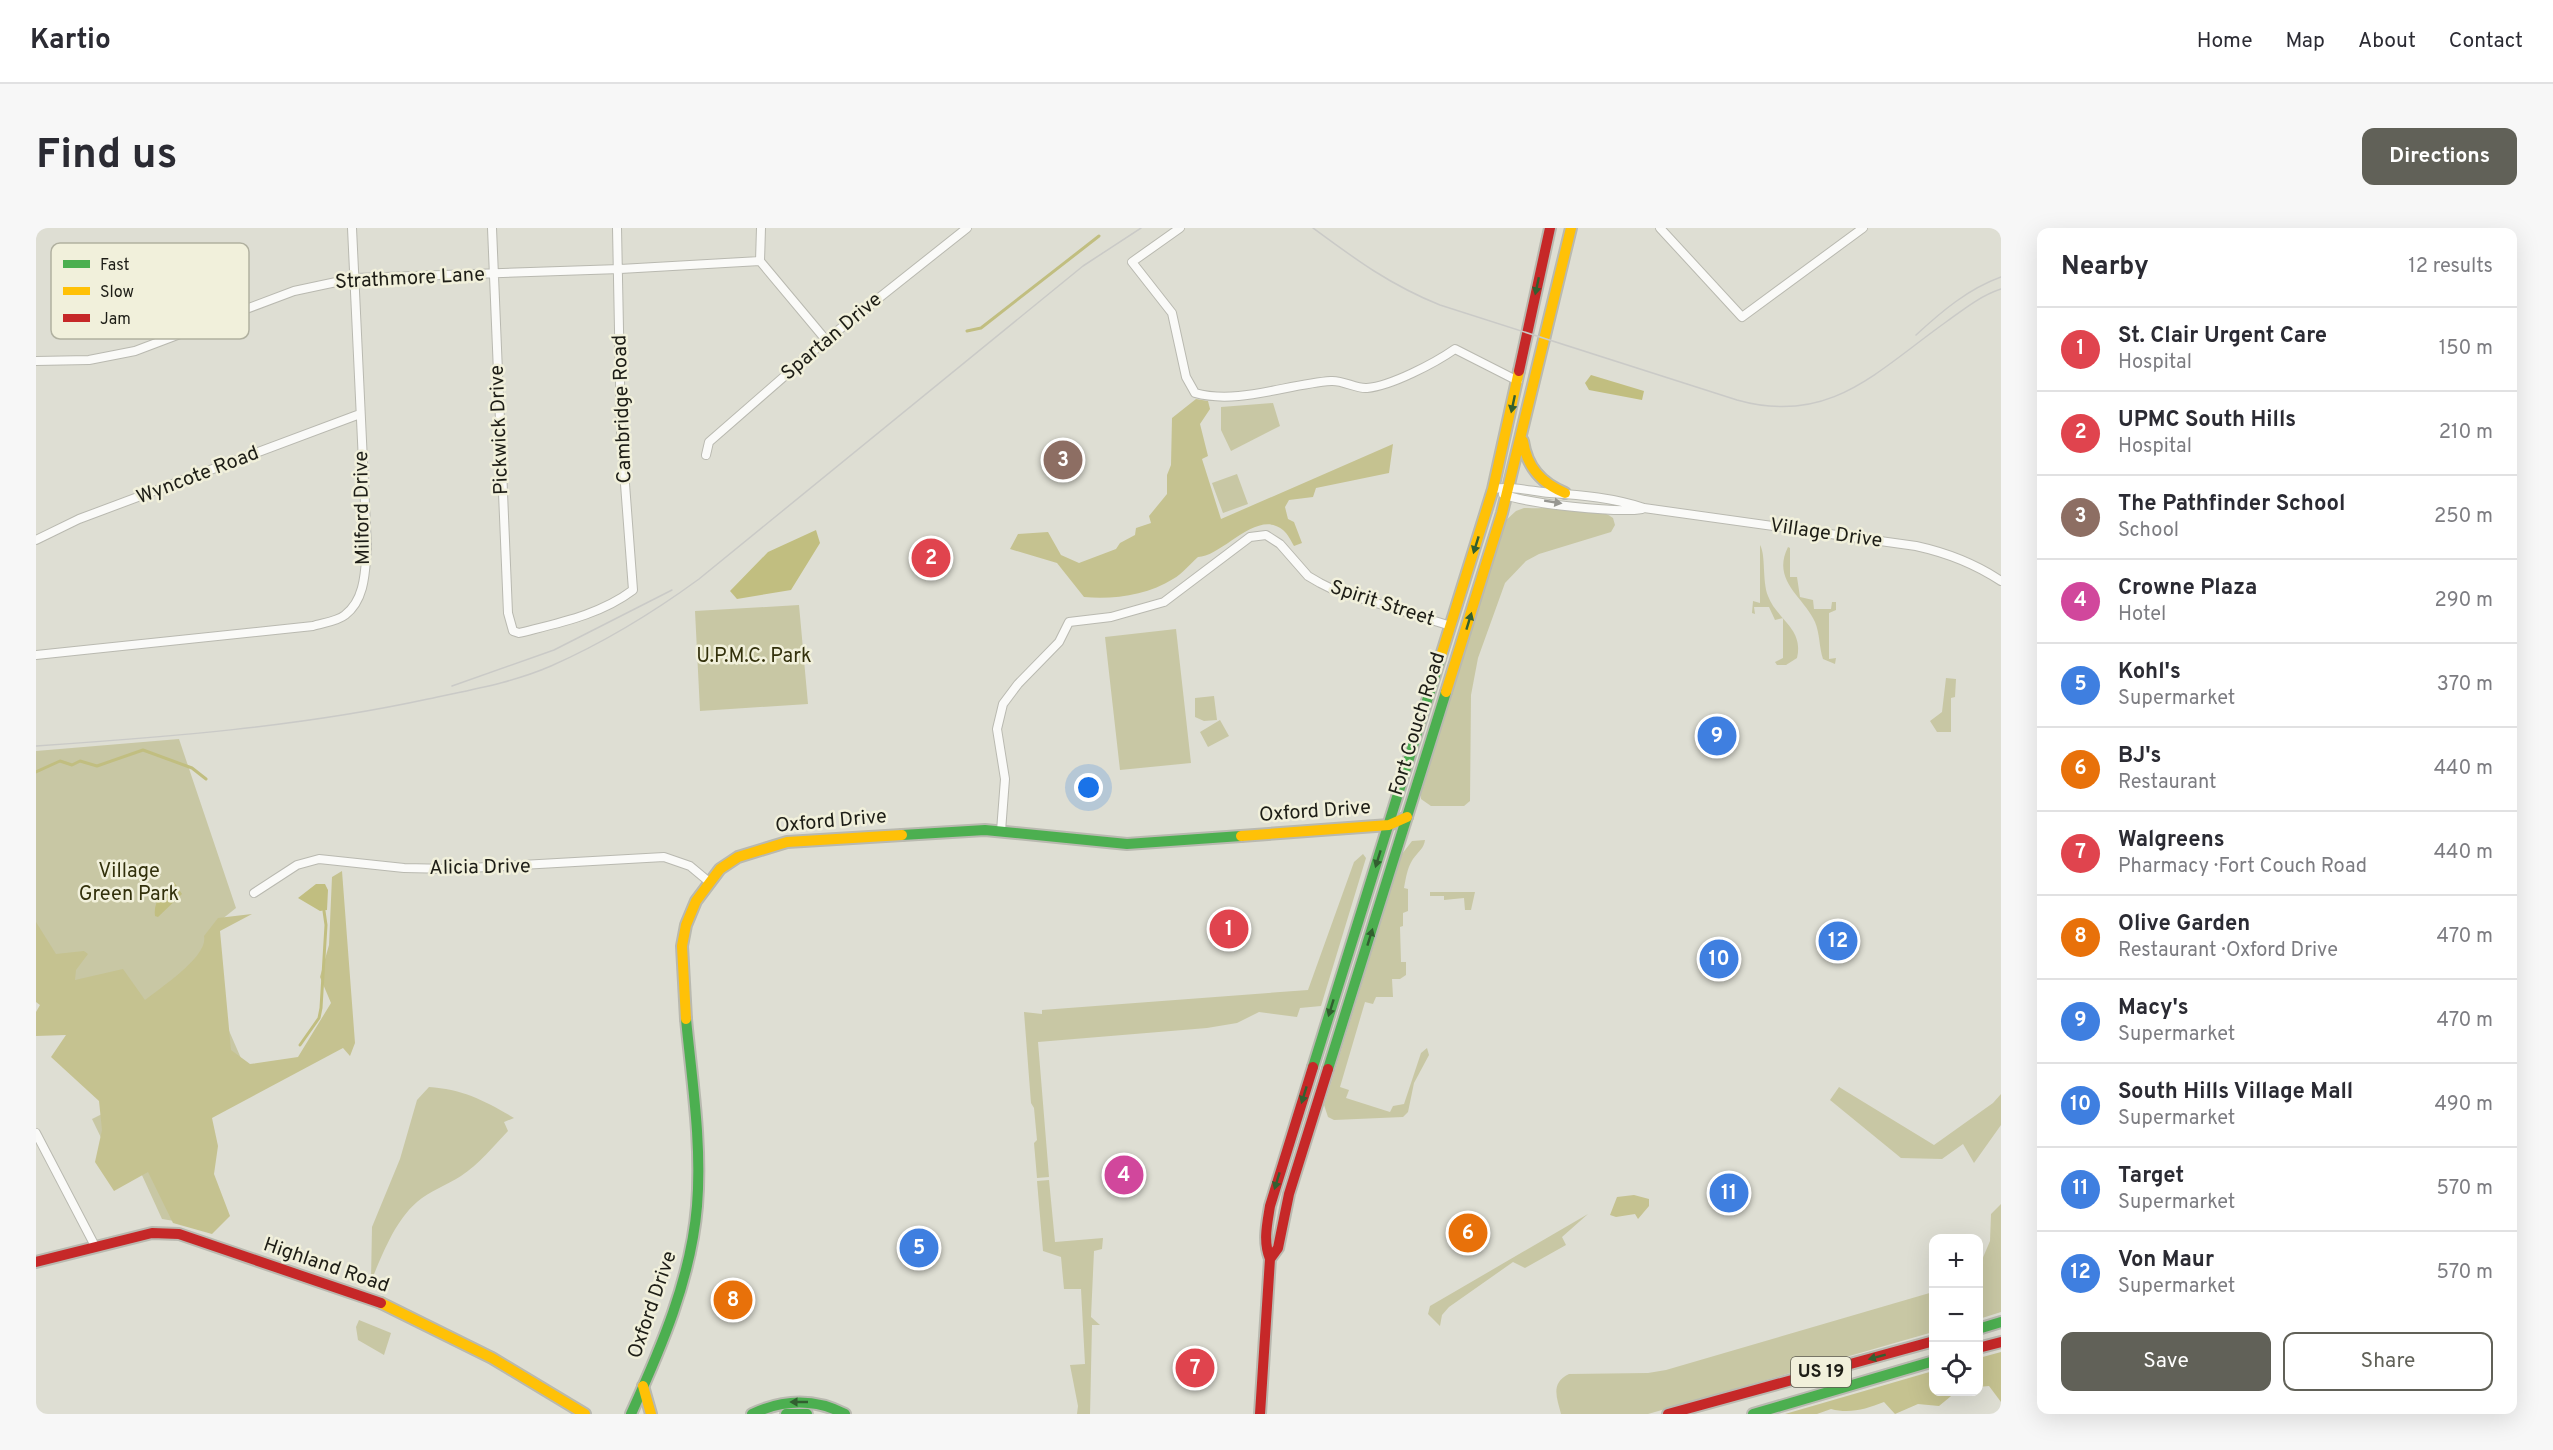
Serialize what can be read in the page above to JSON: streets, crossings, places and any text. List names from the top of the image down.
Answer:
{
  "streets": {
    "street": [
      "Strathmore Lane",
      "Spartan Drive",
      "Cambridge Road",
      "Pickwick Drive",
      "Wyncote Road",
      "Milford Drive",
      "Village Drive",
      "Spirit Street",
      "Fort Couch Road",
      "Oxford Drive",
      "Alicia Drive",
      "Highland Road",
      "US 19"
    ]
  },
  "crossings": [
    ["Strathmore Lane", "Cambridge Road"],
    ["Strathmore Lane", "Pickwick Drive"],
    ["Strathmore Lane", "Milford Drive"],
    ["Cambridge Road", "Pickwick Drive"],
    ["Wyncote Road", "Milford Drive"],
    ["Village Drive", "Fort Couch Road"],
    ["Spirit Street", "Fort Couch Road"],
    ["Spirit Street", "Oxford Drive"],
    ["Fort Couch Road", "Oxford Drive"],
    ["Oxford Drive", "Alicia Drive"]
  ],
  "parks": ["U.P.M.C. Park", "Village Green Park"],
  "legend": ["Fast", "Slow", "Jam"],
  "page": {
    "header": "Kartio",
    "nav": [
      "Home",
      "Map",
      "About",
      "Contact"
    ],
    "buttons": [
      "Directions",
      ["Save", "Share"]
    ],
    "title": "Find us",
    "heading": ["Nearby", "12 results"],
    "list": [
      {
        "mark": "1",
        "name": "St. Clair Urgent Care",
        "note": "Hospital",
        "value": "150 m"
      },
      {
        "mark": "2",
        "name": "UPMC South Hills",
        "note": "Hospital",
        "value": "210 m"
      },
      {
        "mark": "3",
        "name": "The Pathfinder School",
        "note": "School",
        "value": "250 m"
      },
      {
        "mark": "4",
        "name": "Crowne Plaza",
        "note": "Hotel",
        "value": "290 m"
      },
      {
        "mark": "5",
        "name": "Kohl's",
        "note": "Supermarket",
        "value": "370 m"
      },
      {
        "mark": "6",
        "name": "BJ's",
        "note": "Restaurant",
        "value": "440 m"
      },
      {
        "mark": "7",
        "name": "Walgreens",
        "note": "Pharmacy · Fort Couch Road",
        "value": "440 m"
      },
      {
        "mark": "8",
        "name": "Olive Garden",
        "note": "Restaurant · Oxford Drive",
        "value": "470 m"
      },
      {
        "mark": "9",
        "name": "Macy's",
        "note": "Supermarket",
        "value": "470 m"
      },
      {
        "mark": "10",
        "name": "South Hills Village Mall",
        "note": "Supermarket",
        "value": "490 m"
      },
      {
        "mark": "11",
        "name": "Target",
        "note": "Supermarket",
        "value": "570 m"
      },
      {
        "mark": "12",
        "name": "Von Maur",
        "note": "Supermarket",
        "value": "570 m"
      }
    ],
    "pins": [
      "3",
      "2",
      "9",
      "1",
      "12",
      "10",
      "4",
      "11",
      "6",
      "5",
      "8",
      "7"
    ],
    "map_buttons": ["+", "−"]
  }
}
